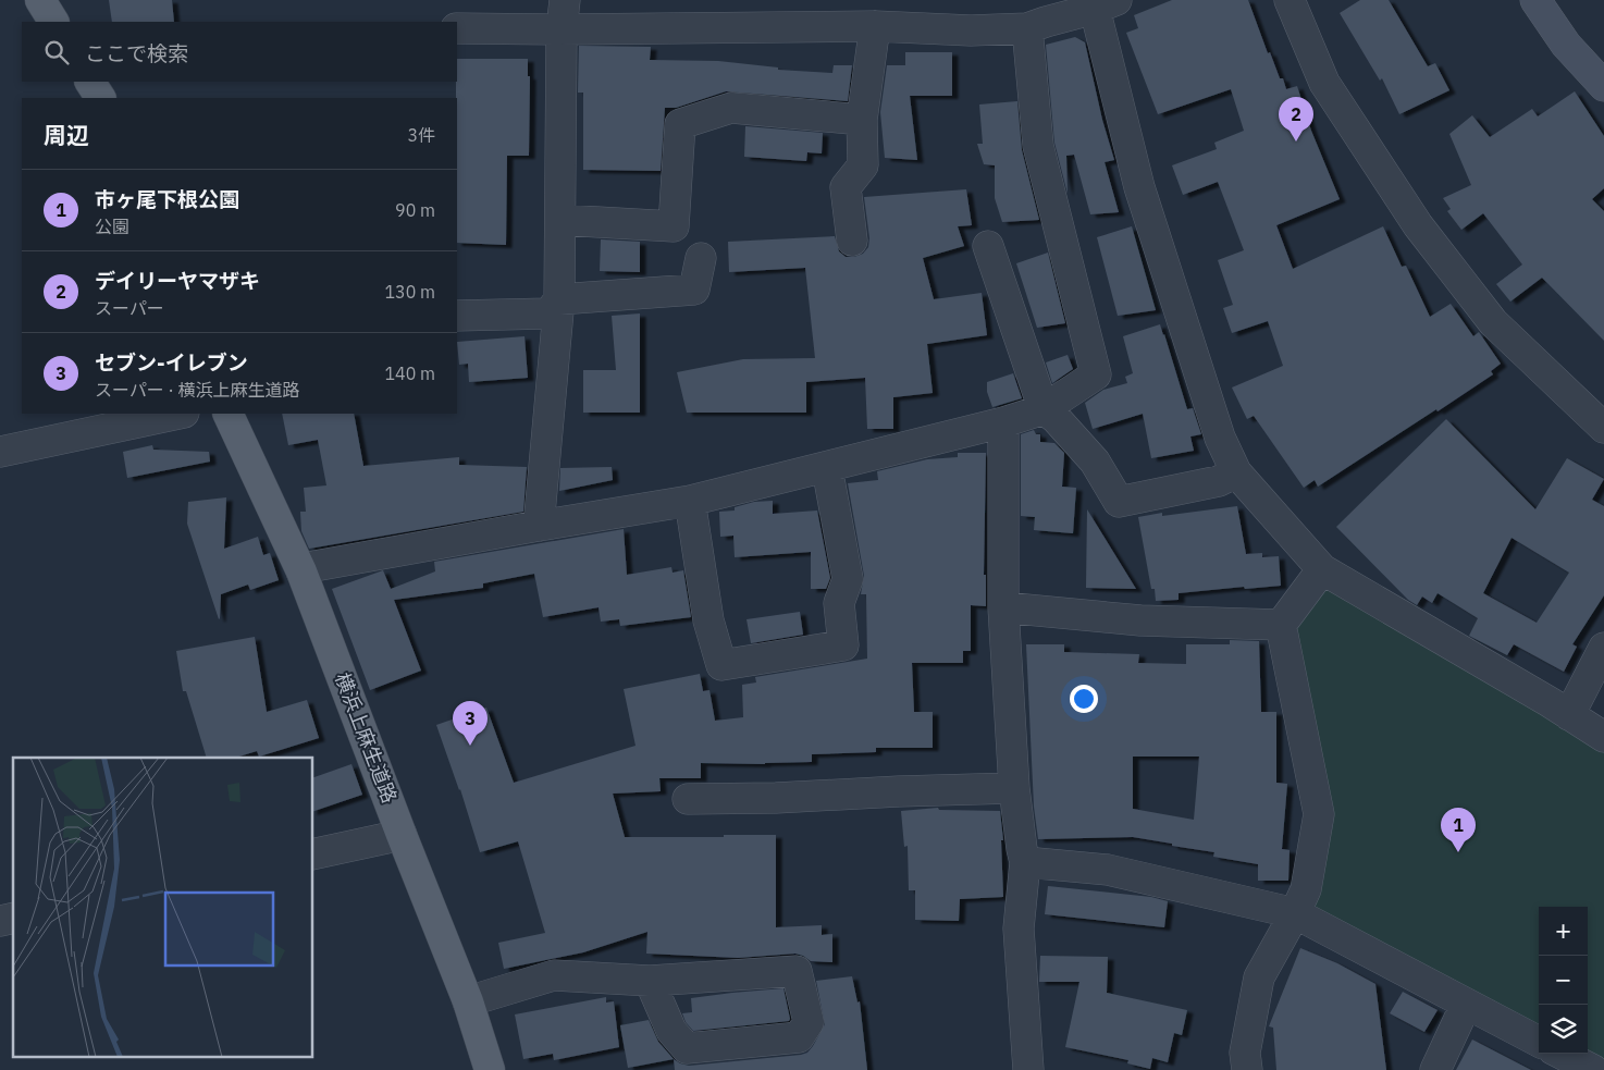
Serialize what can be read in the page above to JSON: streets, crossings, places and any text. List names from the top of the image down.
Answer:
{
  "streets": {
    "main road": ["横浜上麻生道路"]
  },
  "page": {
    "search": "ここで検索",
    "pins": ["2", "3", "1"],
    "heading": ["周辺", "3件"],
    "list": [
      {
        "mark": "1",
        "name": "市ヶ尾下根公園",
        "note": "公園",
        "value": "90 m"
      },
      {
        "mark": "2",
        "name": "デイリーヤマザキ",
        "note": "スーパー",
        "value": "130 m"
      },
      {
        "mark": "3",
        "name": "セブン-イレブン",
        "note": "スーパー · 横浜上麻生道路",
        "value": "140 m"
      }
    ],
    "map_buttons": ["+", "−"]
  }
}
